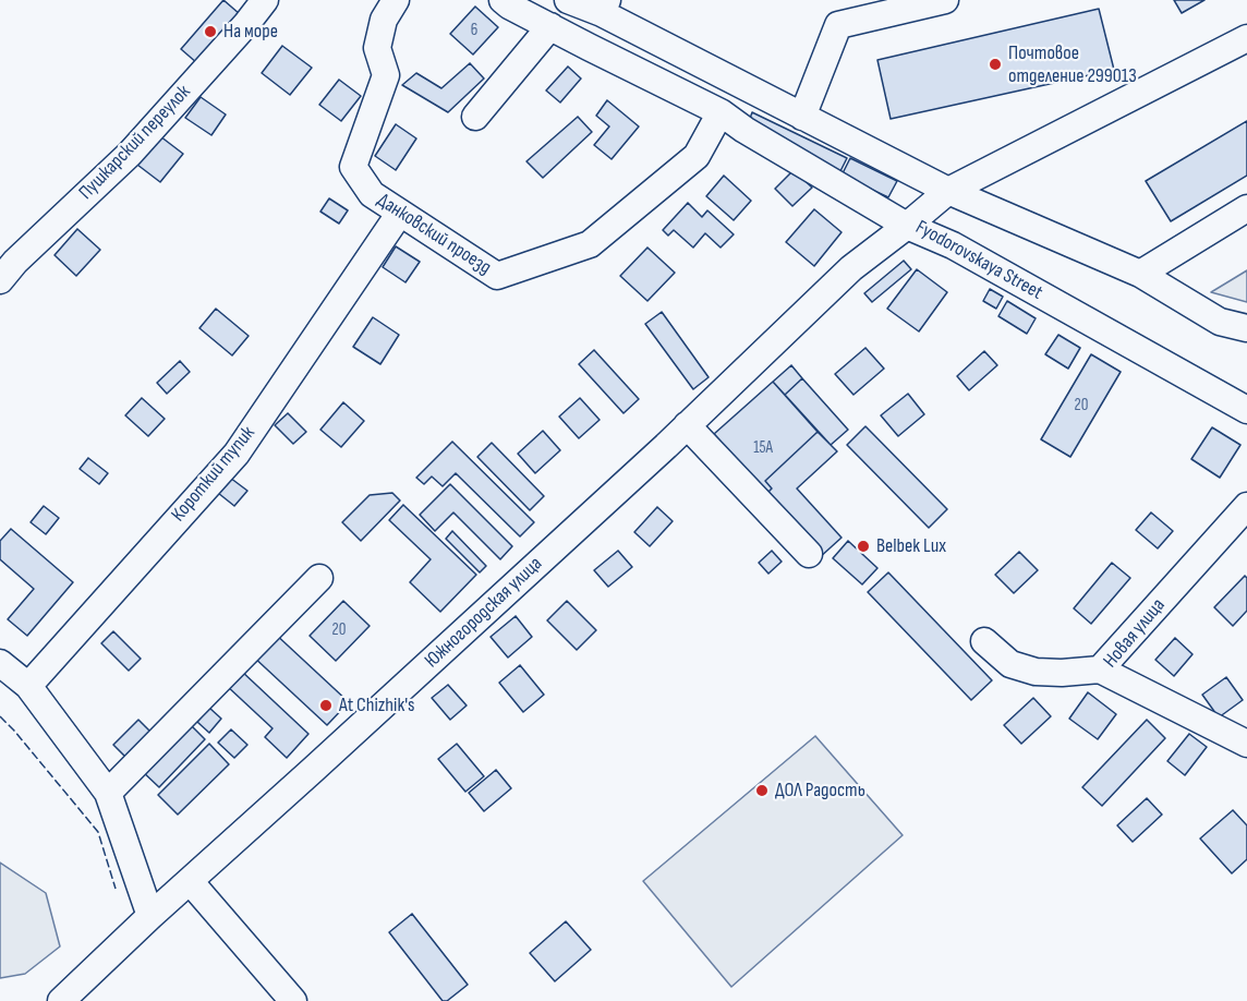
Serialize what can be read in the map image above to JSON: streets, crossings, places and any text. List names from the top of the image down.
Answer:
{
  "streets": {
    "street": [
      "Пушкарский переулок",
      "Данковский проезд",
      "Fyodorovskaya Street",
      "Короткий тупик",
      "Южногородская улица",
      "Новая улица"
    ]
  },
  "crossings": [
    ["Данковский проезд", "Короткий тупик"],
    ["Fyodorovskaya Street", "Южногородская улица"]
  ],
  "places": [
    "На море",
    "Почтовое отделение 299013",
    "Belbek Lux",
    "At Chizhik's",
    "ДОЛ Радость"
  ],
  "house_numbers": [
    "6",
    "20",
    "15А",
    "20"
  ]
}
